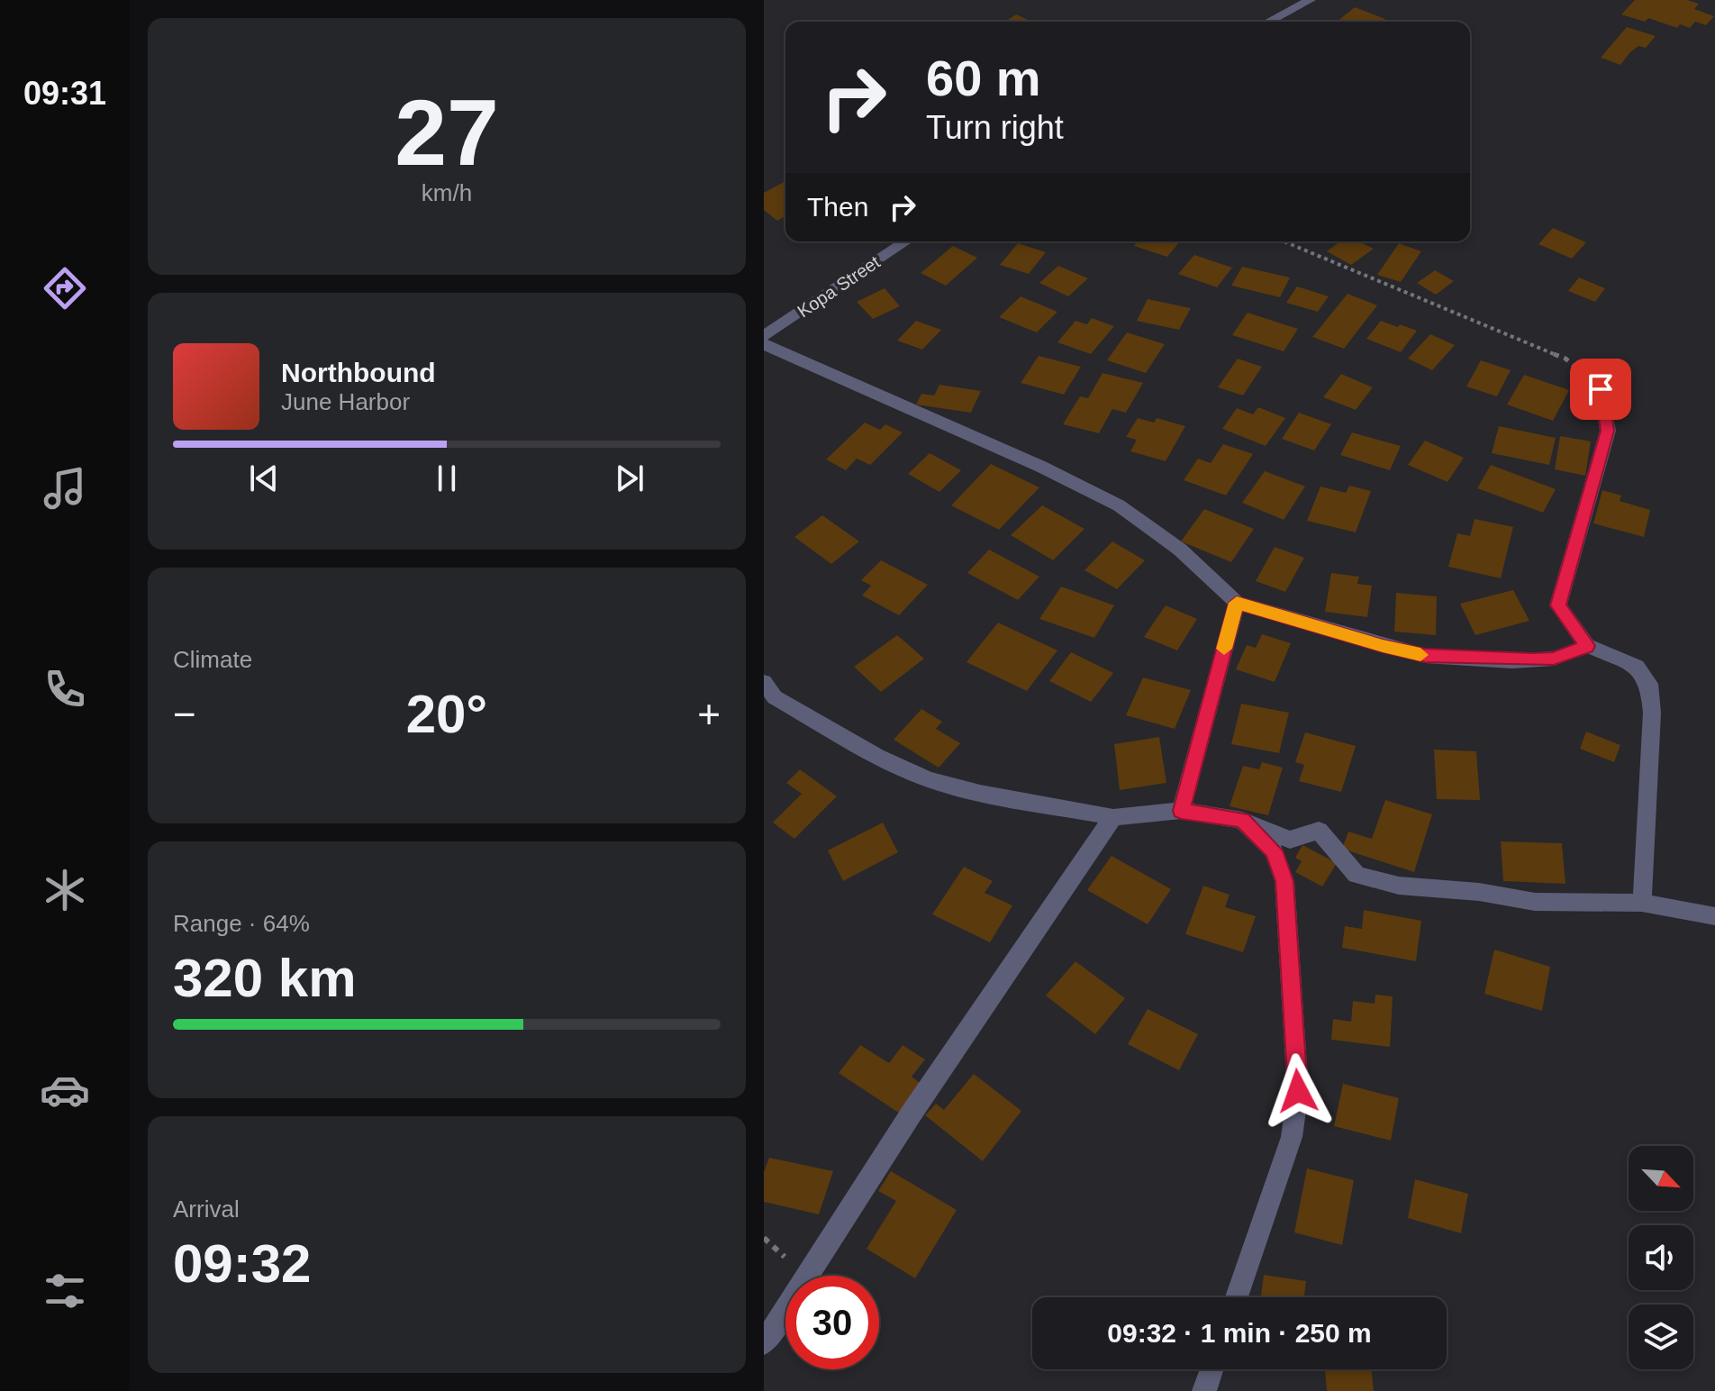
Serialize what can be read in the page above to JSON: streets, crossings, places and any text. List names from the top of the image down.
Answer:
{
  "streets": {
    "street": ["Kopa Street"]
  },
  "north": "bottom right",
  "page": {
    "tabs": "09:31",
    "tile": [
      ["27", "km/h"],
      "Climate",
      ["Range · 64%", "320 km"],
      ["Arrival", "09:32"]
    ],
    "turn": ["60 m", "Turn right"],
    "then": "Then",
    "song": ["Northbound", "June Harbor"],
    "heat": ["−", "20°", "+"],
    "limit": "30",
    "trip": "09:32 · 1 min · 250 m"
  }
}
